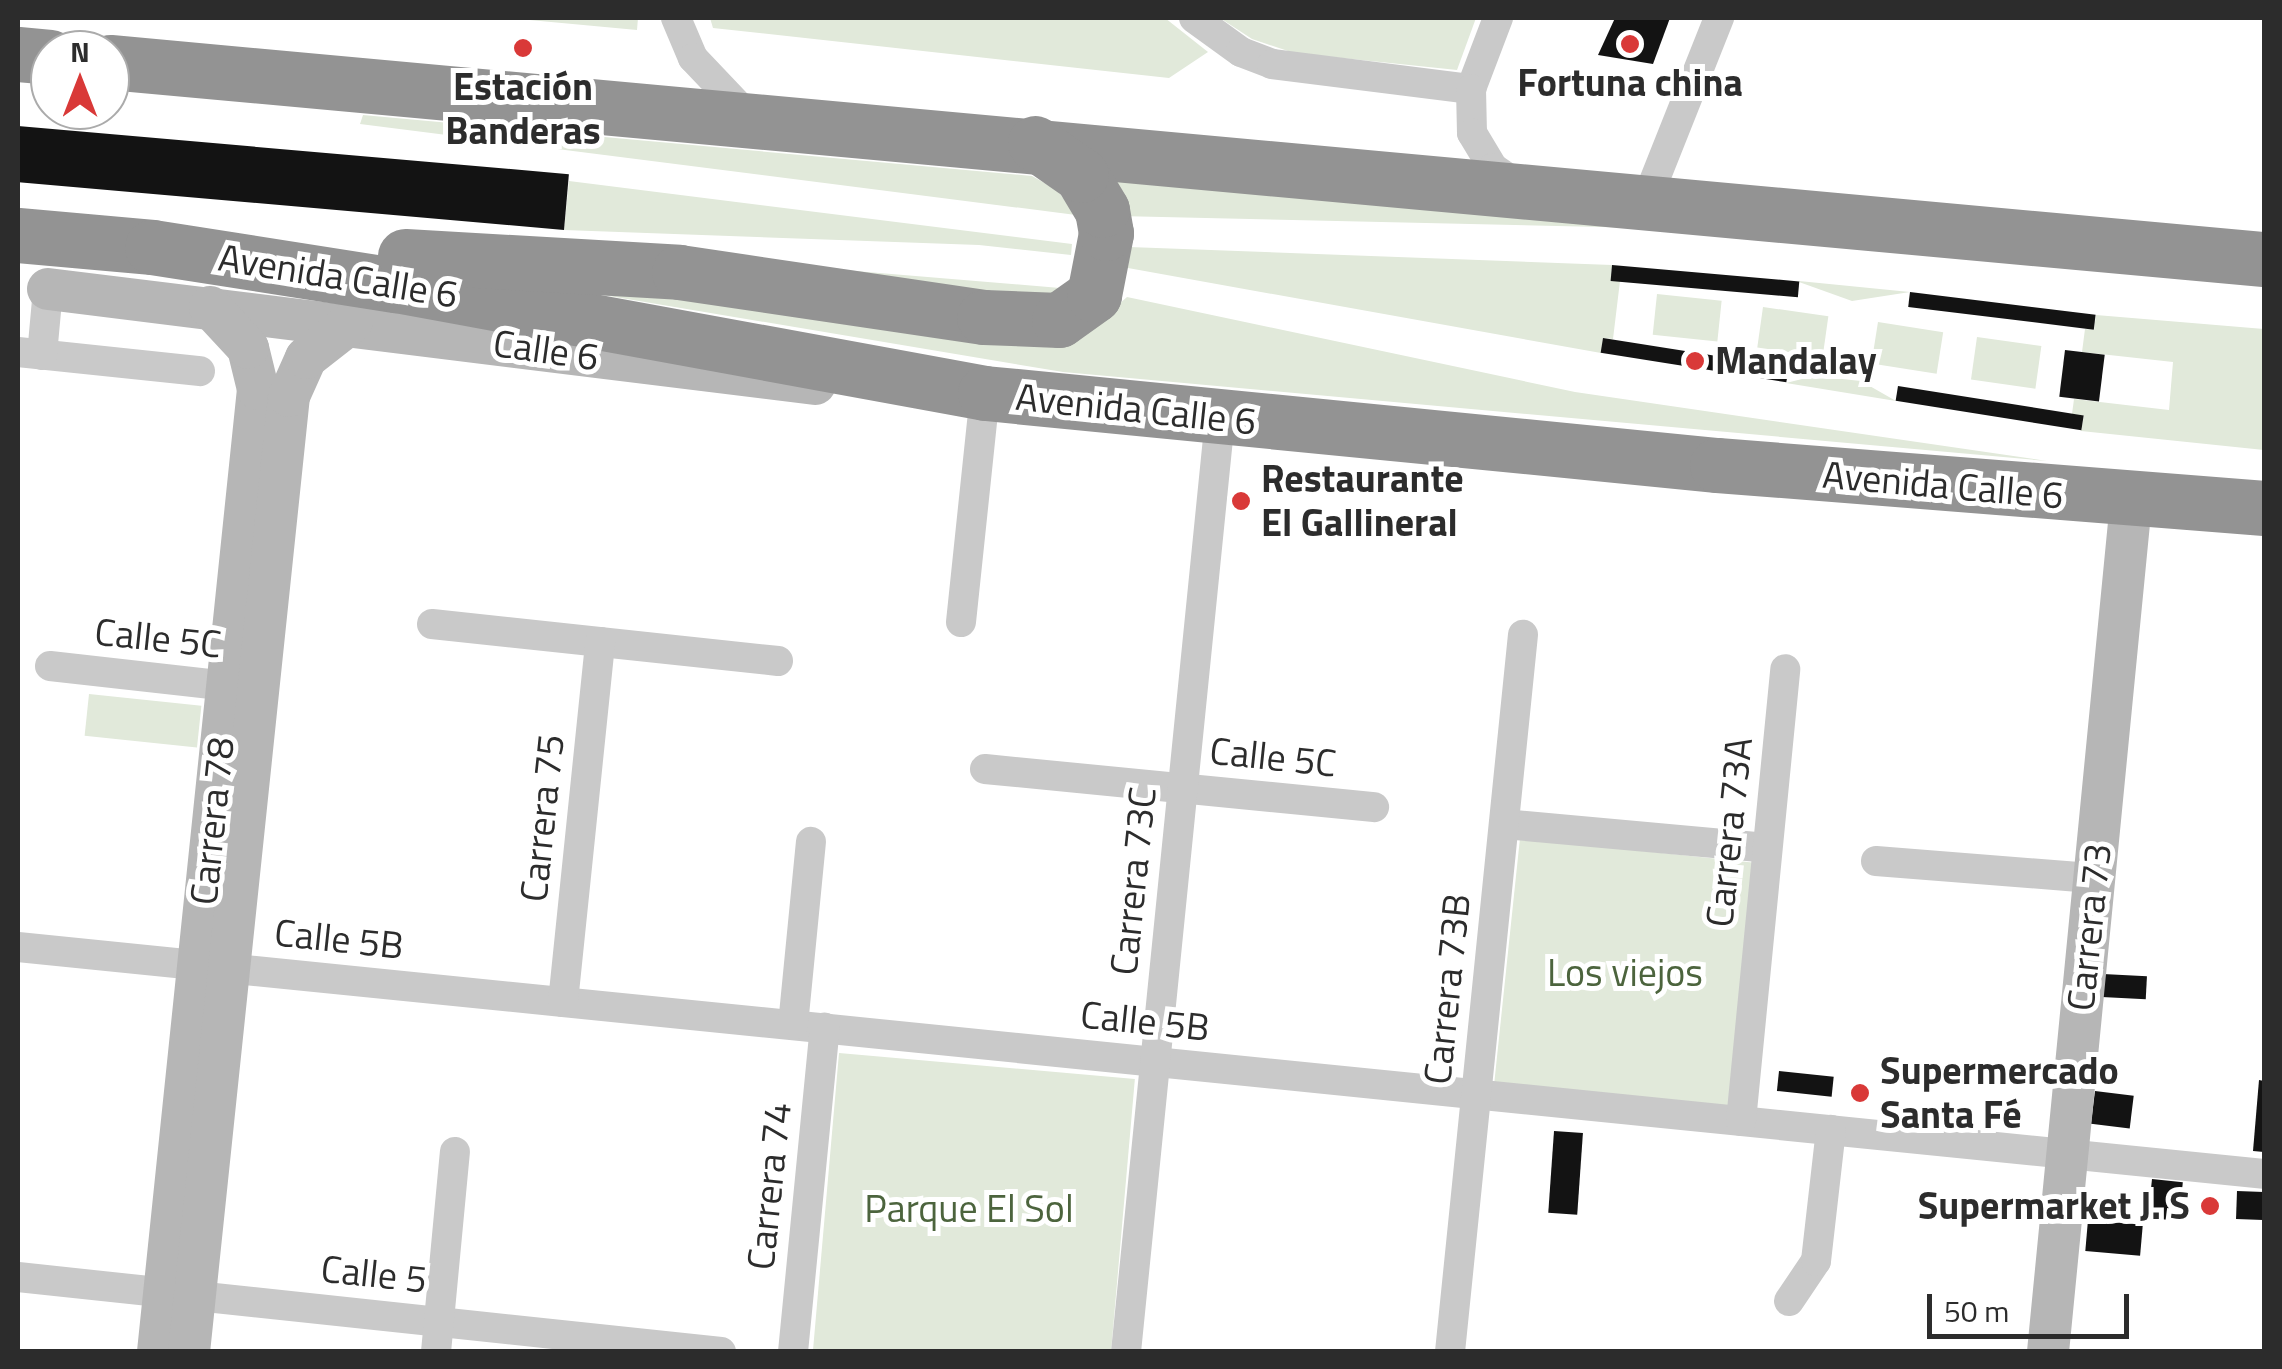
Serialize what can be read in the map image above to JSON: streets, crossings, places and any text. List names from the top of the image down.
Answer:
{
  "streets": {
    "highway": ["Avenida Calle 6"],
    "street": [
      "Calle 6",
      "Calle 5C",
      "Carrera 75",
      "Carrera 78",
      "Carrera 73A",
      "Carrera 73C",
      "Carrera 73",
      "Calle 5B",
      "Carrera 73B",
      "Carrera 74",
      "Calle 5"
    ]
  },
  "crossings": [
    ["Avenida Calle 6", "Calle 6"],
    ["Avenida Calle 6", "Carrera 73C"],
    ["Avenida Calle 6", "Carrera 73"],
    ["Calle 6", "Carrera 78"],
    ["Calle 5C", "Carrera 78"],
    ["Calle 5C", "Carrera 73C"],
    ["Carrera 75", "Calle 5B"],
    ["Carrera 78", "Calle 5B"],
    ["Carrera 78", "Calle 5"],
    ["Carrera 73A", "Calle 5B"],
    ["Carrera 73C", "Calle 5B"],
    ["Carrera 73", "Calle 5B"],
    ["Calle 5B", "Carrera 73B"],
    ["Calle 5B", "Carrera 74"]
  ],
  "parks": ["Los viejos", "Parque El Sol"],
  "places": [
    "Fortuna china",
    "Estación Banderas",
    "Mandalay",
    "Restaurante El Gallineral",
    "Supermercado Santa Fé",
    "Supermarket J. S"
  ],
  "scale_bar": "50 m",
  "north": "top"
}
